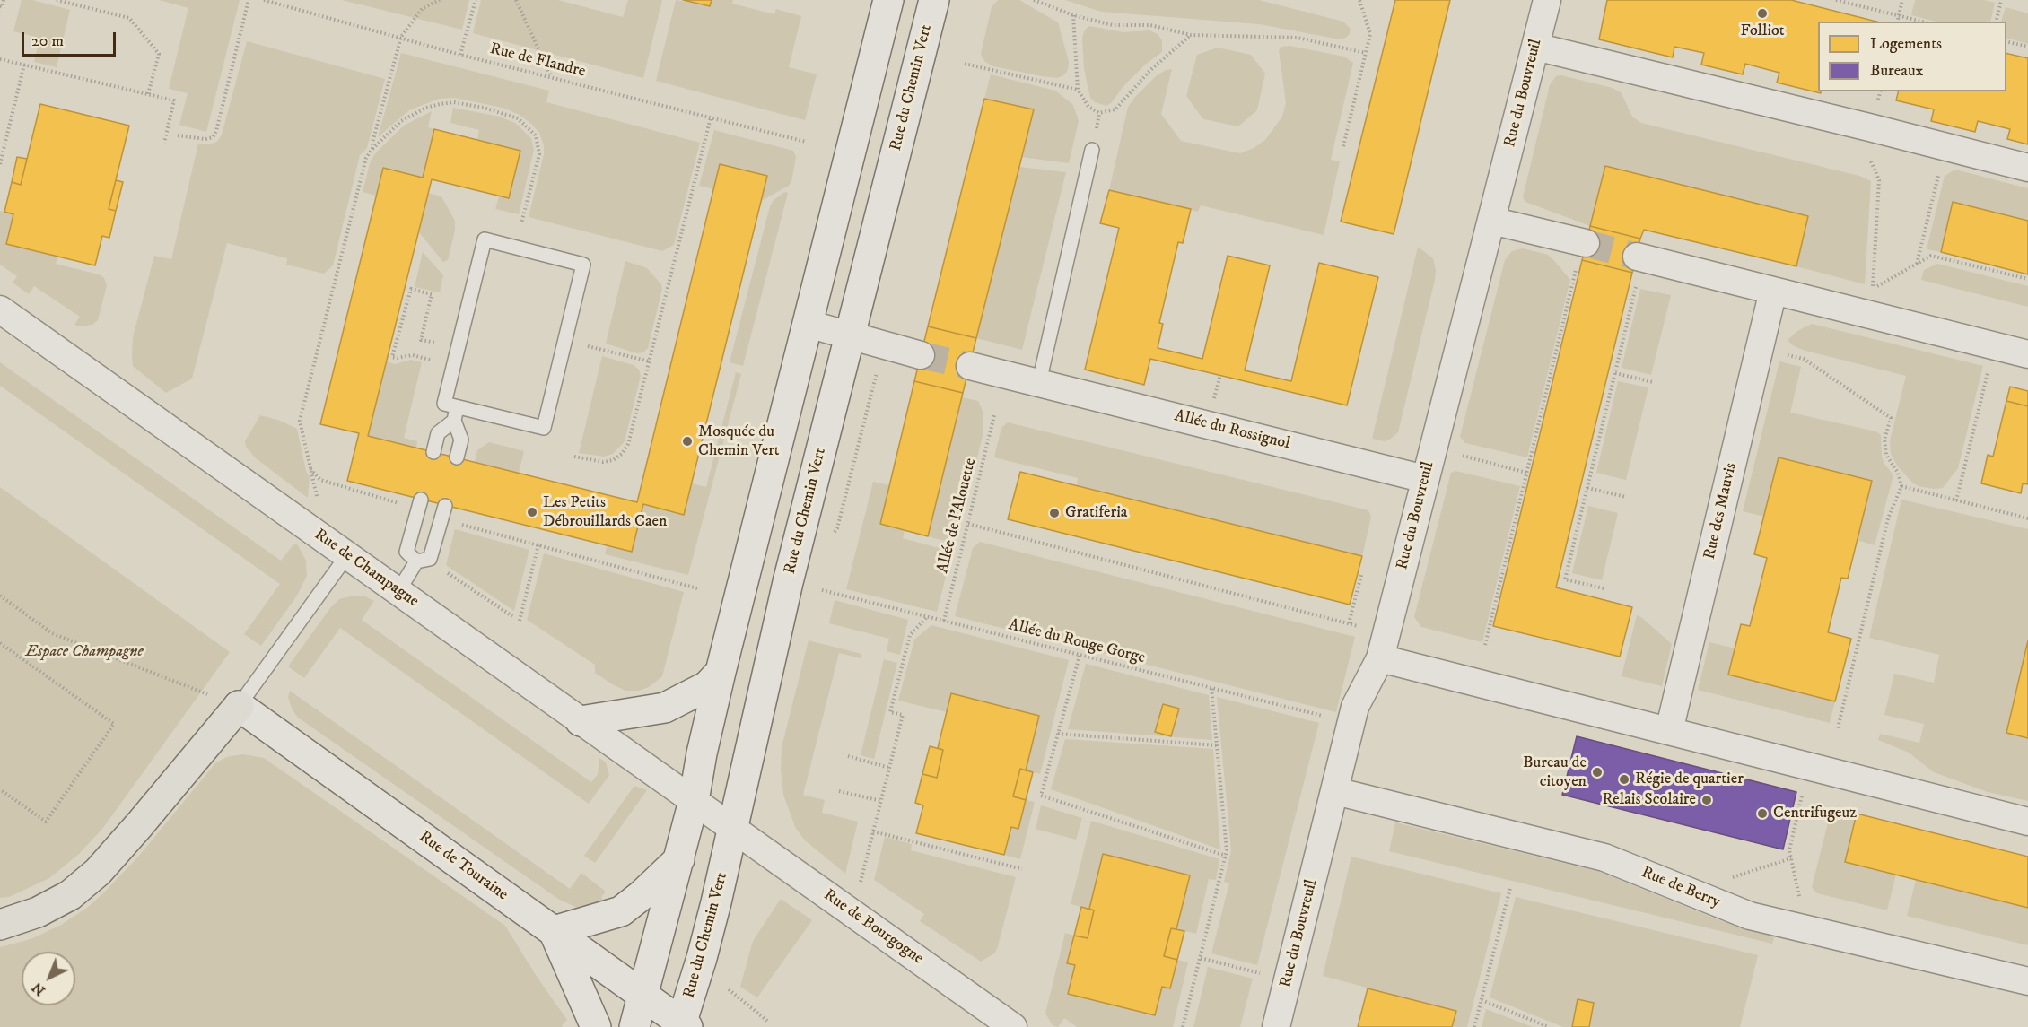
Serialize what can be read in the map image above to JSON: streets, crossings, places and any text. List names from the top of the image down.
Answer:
{
  "streets": {
    "street": [
      "Rue du Chemin Vert",
      "Rue du Bouvreuil",
      "Allée du Rossignol",
      "Rue des Mauvis",
      "Rue de Champagne",
      "Rue de Touraine",
      "Rue de Berry",
      "Rue de Bourgogne"
    ],
    "path": ["Rue de Flandre", "Allée de l'Alouette", "Allée du Rouge Gorge"]
  },
  "crossings": [
    ["Rue du Chemin Vert", "Rue de Champagne"],
    ["Rue du Chemin Vert", "Rue de Touraine"],
    ["Rue du Chemin Vert", "Rue de Bourgogne"],
    ["Rue du Bouvreuil", "Allée du Rossignol"],
    ["Rue du Bouvreuil", "Rue de Berry"],
    ["Allée de l'Alouette", "Allée du Rouge Gorge"],
    ["Rue de Champagne", "Rue de Bourgogne"]
  ],
  "parks": ["Espace Champagne"],
  "places": [
    "Folliot",
    "Mosquée du Chemin Vert",
    "Les Petits Débrouillards Caen",
    "Gratiferia",
    "Bureau de citoyen",
    "Régie de quartier",
    "Relais Scolaire",
    "Centrifugeuz"
  ],
  "legend": ["Logements", "Bureaux"],
  "scale_bar": "20 m",
  "north": "bottom left"
}
